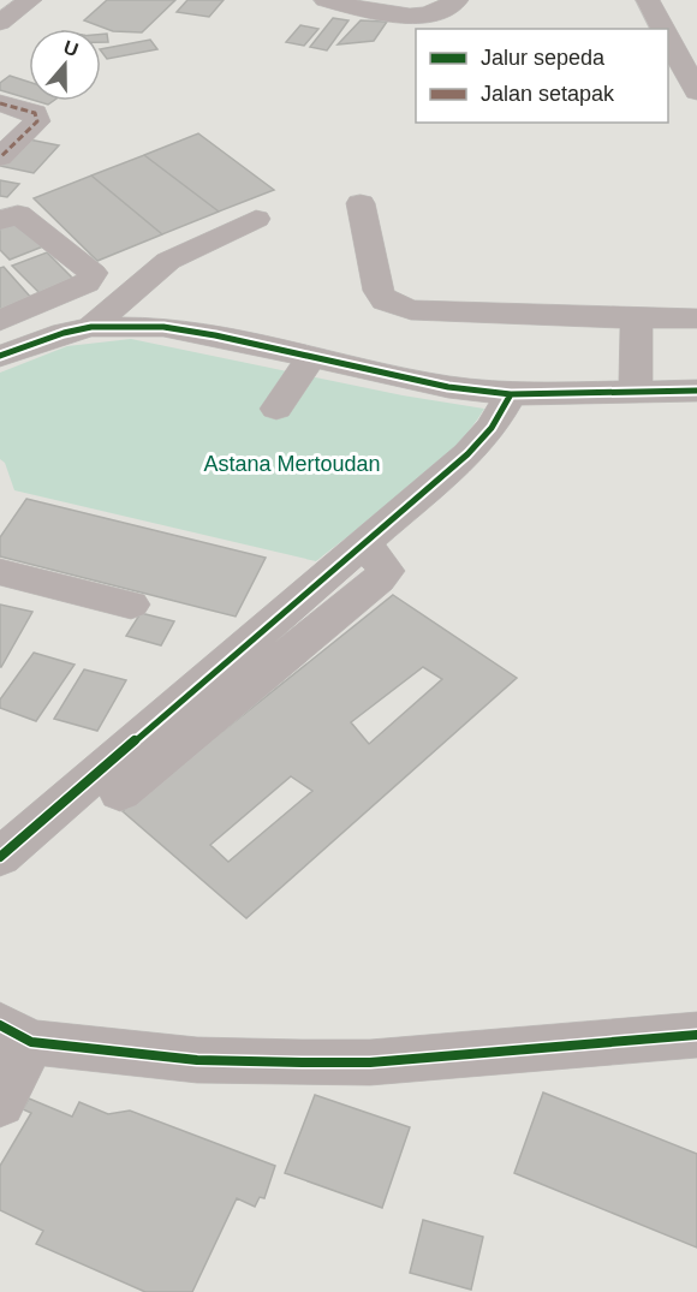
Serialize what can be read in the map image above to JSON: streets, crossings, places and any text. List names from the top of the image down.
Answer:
{
  "parks": ["Astana Mertoudan"],
  "legend": ["Jalur sepeda", "Jalan setapak"],
  "north": "top"
}
